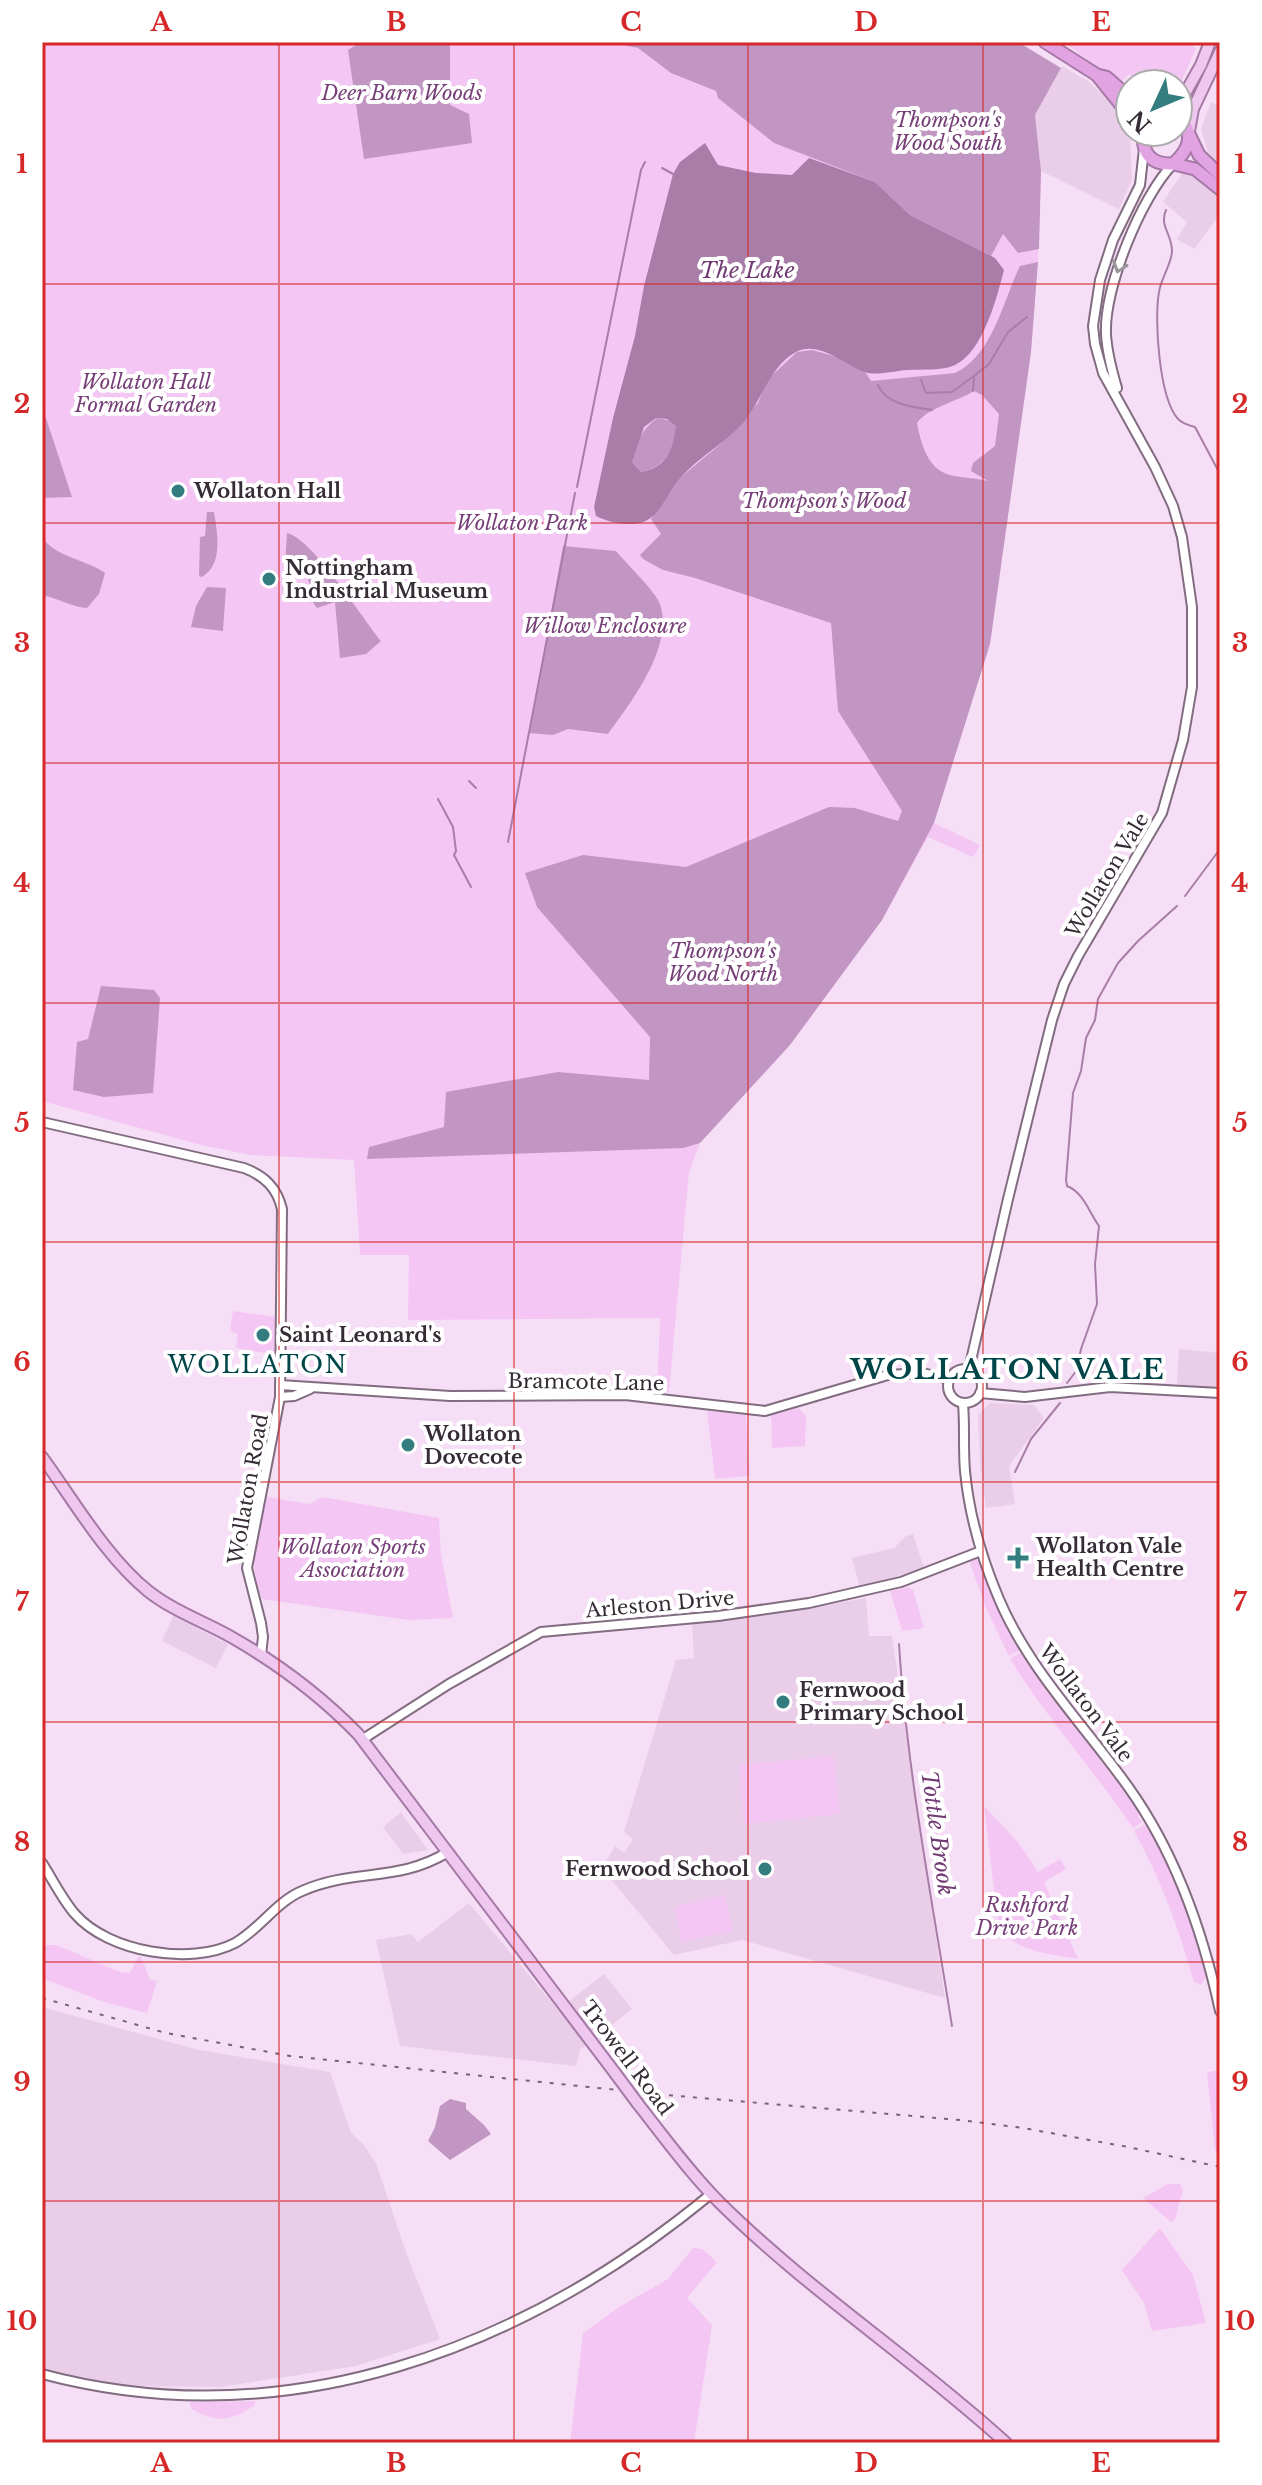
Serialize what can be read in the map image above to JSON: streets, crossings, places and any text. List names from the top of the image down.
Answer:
{
  "streets": {
    "main road": ["Trowell Road"],
    "street": [
      "Wollaton Vale",
      "Bramcote Lane",
      "Wollaton Road",
      "Arleston Drive"
    ]
  },
  "crossings": [
    ["Wollaton Vale", "Bramcote Lane"],
    ["Wollaton Vale", "Arleston Drive"],
    ["Bramcote Lane", "Wollaton Road"],
    ["Wollaton Road", "Trowell Road"],
    ["Arleston Drive", "Trowell Road"]
  ],
  "districts": ["WOLLATON", "WOLLATON VALE"],
  "water": ["The Lake", "Tottle Brook"],
  "parks": [
    "Deer Barn Woods",
    "Thompson's Wood South",
    "Wollaton Hall Formal Garden",
    "Thompson's Wood",
    "Wollaton Park",
    "Willow Enclosure",
    "Thompson's Wood North",
    "Wollaton Sports Association",
    "Rushford Drive Park"
  ],
  "places": {
    "other": [
      "Wollaton Hall",
      "Nottingham Industrial Museum",
      "Saint Leonard's",
      "Wollaton Dovecote",
      "Fernwood Primary School",
      "Fernwood School"
    ],
    "health": ["Wollaton Vale Health Centre"]
  },
  "north": "bottom left",
  "grid": {
    "columns": [
      "A",
      "B",
      "C",
      "D",
      "E"
    ],
    "rows": [
      "1",
      "2",
      "3",
      "4",
      "5",
      "6",
      "7",
      "8",
      "9",
      "10"
    ]
  }
}
